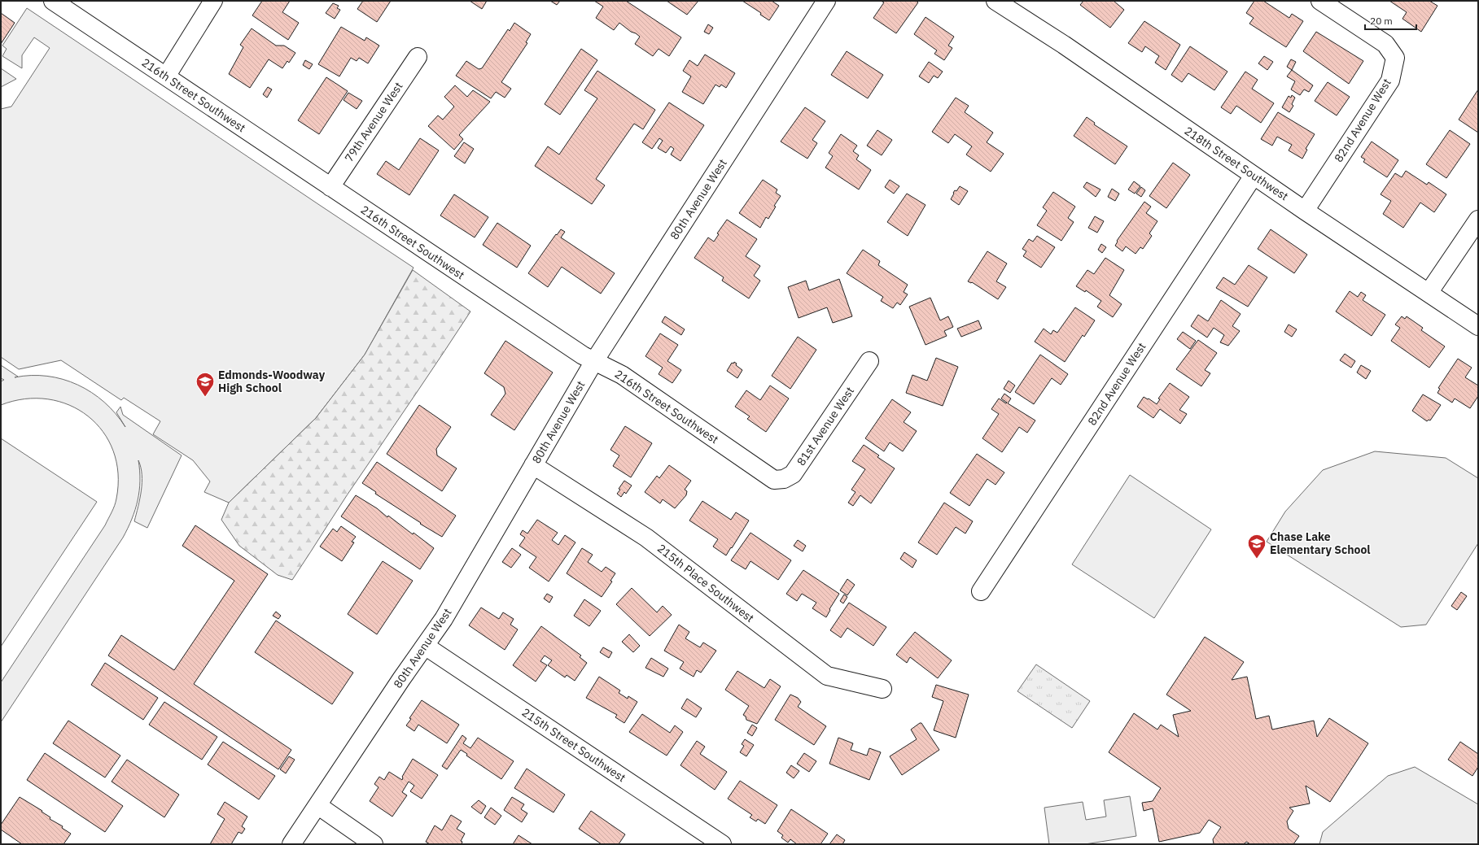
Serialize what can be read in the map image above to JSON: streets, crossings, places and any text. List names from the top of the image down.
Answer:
{
  "streets": {
    "street": [
      "216th Street Southwest",
      "82nd Avenue West",
      "79th Avenue West",
      "218th Street Southwest",
      "80th Avenue West",
      "81st Avenue West",
      "215th Place Southwest",
      "215th Street Southwest"
    ]
  },
  "crossings": [
    ["216th Street Southwest", "79th Avenue West"],
    ["216th Street Southwest", "80th Avenue West"],
    ["216th Street Southwest", "81st Avenue West"],
    ["82nd Avenue West", "218th Street Southwest"],
    ["80th Avenue West", "215th Place Southwest"],
    ["80th Avenue West", "215th Street Southwest"]
  ],
  "places": {
    "school or university": ["Edmonds-Woodway High School", "Chase Lake Elementary School"]
  },
  "scale_bar": "20 m"
}
